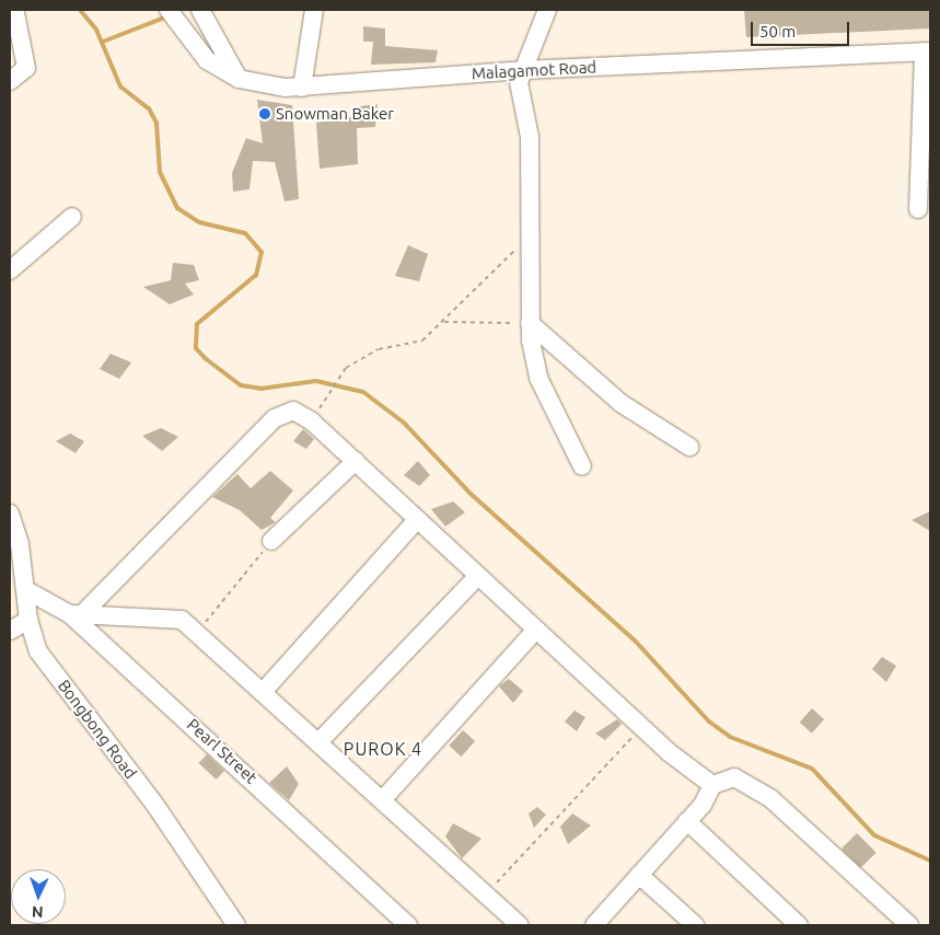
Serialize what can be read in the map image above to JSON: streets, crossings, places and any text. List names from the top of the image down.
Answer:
{
  "streets": {
    "street": ["Malagamot Road", "Bongbong Road", "Pearl Street"]
  },
  "crossings": [
    ["Bongbong Road", "Pearl Street"]
  ],
  "districts": ["PUROK 4"],
  "places": ["Snowman Baker"],
  "scale_bar": "50 m",
  "north": "bottom"
}
